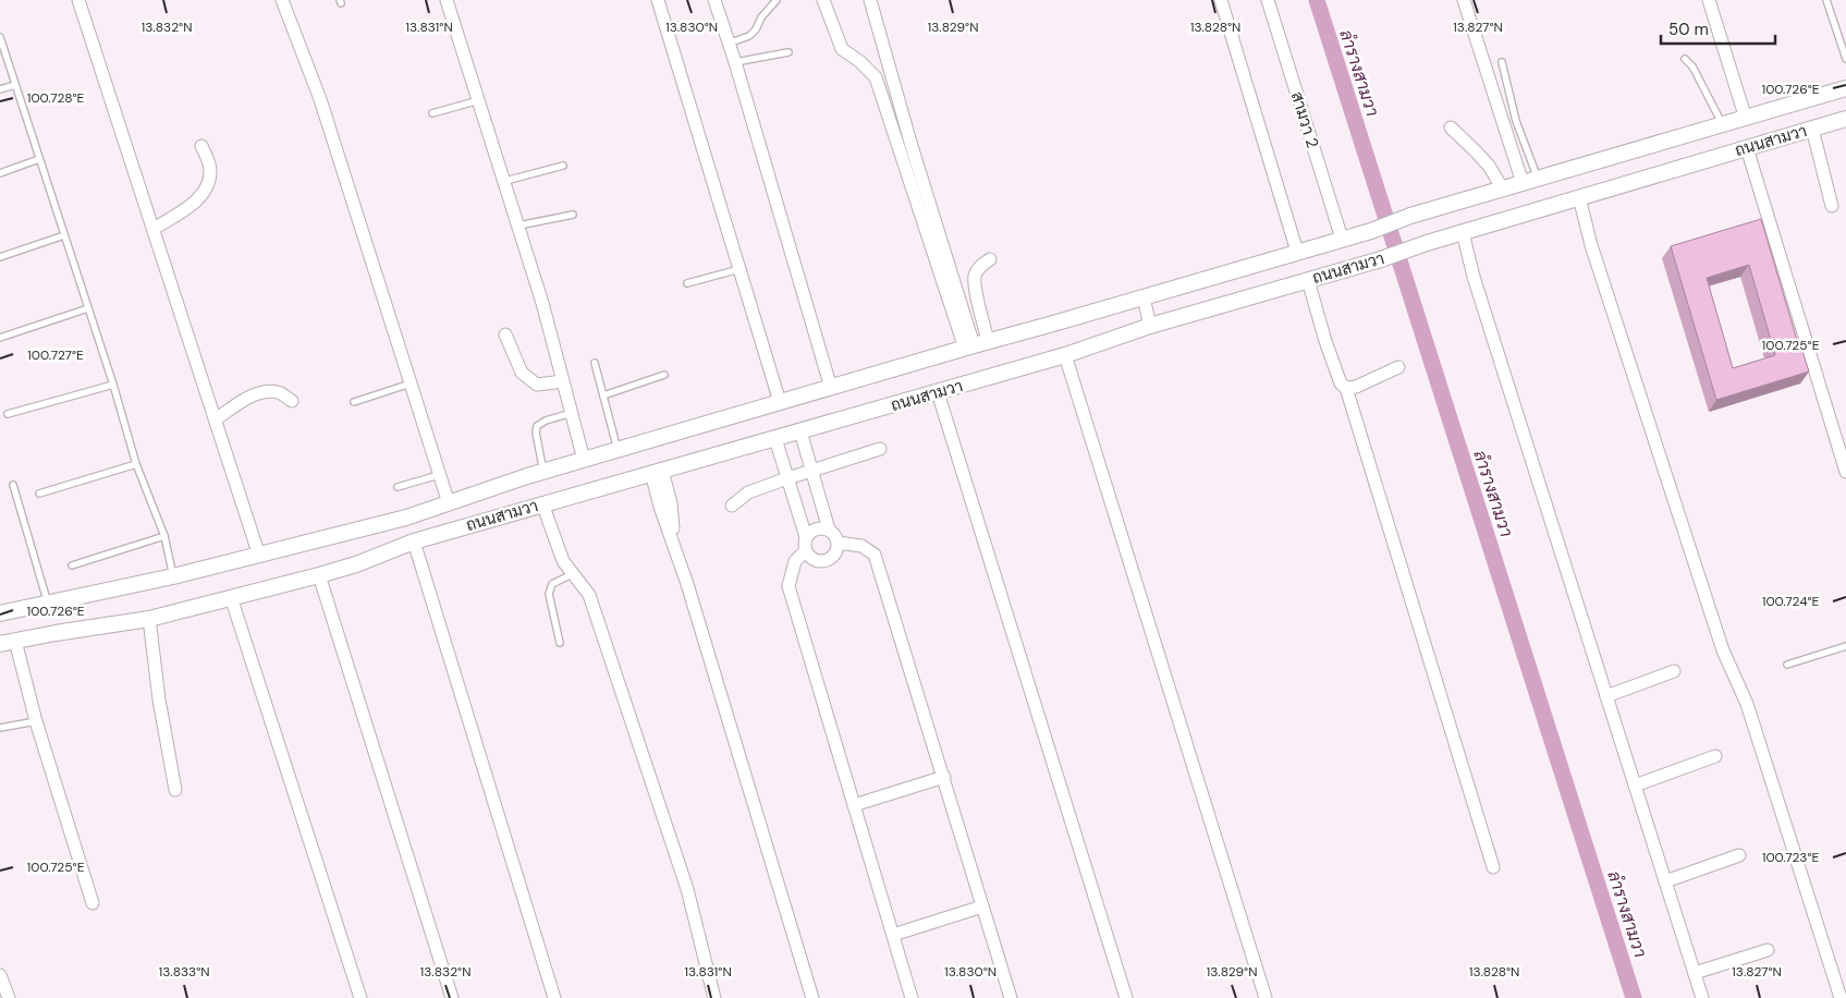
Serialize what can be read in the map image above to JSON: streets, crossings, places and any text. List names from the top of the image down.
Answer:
{
  "streets": {
    "street": ["สามวา 2", "ถนนสามวา"]
  },
  "crossings": [
    ["สามวา 2", "ถนนสามวา"]
  ],
  "water": ["ลำรางสามวา"],
  "scale_bar": "50 m",
  "coordinates": [
    "13.832°N",
    "13.831°N",
    "13.830°N",
    "13.829°N",
    "13.828°N",
    "13.827°N",
    "100.726°E",
    "100.728°E",
    "100.725°E",
    "100.727°E",
    "100.724°E",
    "100.723°E",
    "13.833°N"
  ]
}
